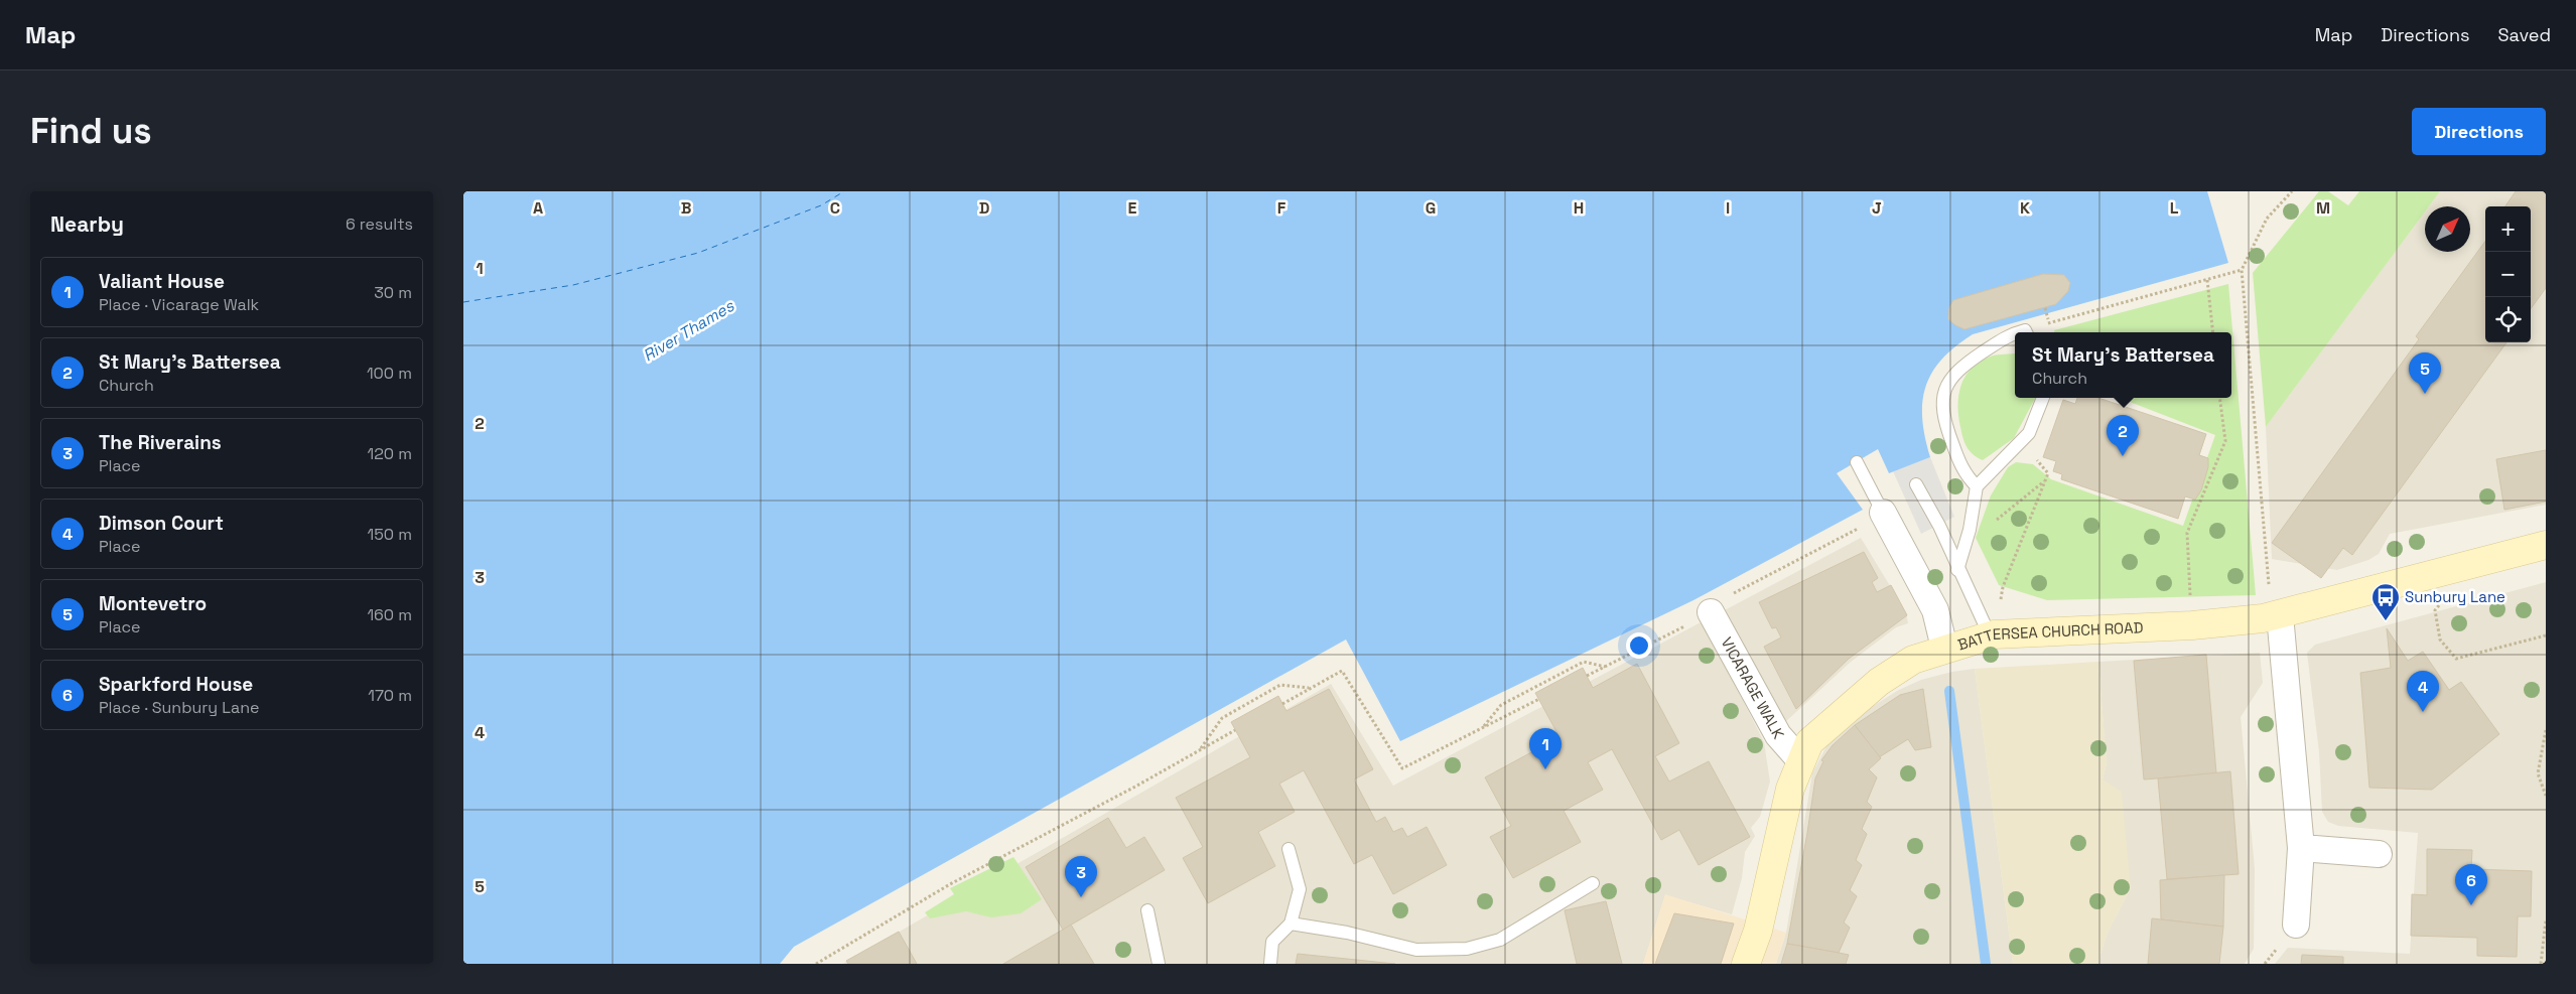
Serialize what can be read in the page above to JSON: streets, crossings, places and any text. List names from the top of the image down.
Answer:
{
  "streets": {
    "street": ["BATTERSEA CHURCH ROAD", "VICARAGE WALK"]
  },
  "crossings": [
    ["BATTERSEA CHURCH ROAD", "VICARAGE WALK"]
  ],
  "water": ["River Thames"],
  "places": {
    "bus stop": ["Sunbury Lane"]
  },
  "north": "top right",
  "page": {
    "header": "Map",
    "nav": ["Map", "Directions", "Saved"],
    "buttons": "Directions",
    "title": "Find us",
    "heading": ["Nearby", "6 results"],
    "map_buttons": ["+", "−"],
    "list": [
      {
        "mark": "1",
        "name": "Valiant House",
        "note": "Place · Vicarage Walk",
        "value": "30 m"
      },
      {
        "mark": "2",
        "name": "St Mary's Battersea",
        "note": "Church",
        "value": "100 m"
      },
      {
        "mark": "3",
        "name": "The Riverains",
        "note": "Place",
        "value": "120 m"
      },
      {
        "mark": "4",
        "name": "Dimson Court",
        "note": "Place",
        "value": "150 m"
      },
      {
        "mark": "5",
        "name": "Montevetro",
        "note": "Place",
        "value": "160 m"
      },
      {
        "mark": "6",
        "name": "Sparkford House",
        "note": "Place · Sunbury Lane",
        "value": "170 m"
      }
    ],
    "popup": ["St Mary's Battersea", "Church"],
    "pins": [
      "5",
      "2",
      "4",
      "1",
      "3",
      "6"
    ]
  },
  "grid": {
    "columns": [
      "A",
      "B",
      "C",
      "D",
      "E",
      "F",
      "G",
      "H",
      "I",
      "J",
      "K",
      "L",
      "M"
    ],
    "rows": [
      "1",
      "2",
      "3",
      "4",
      "5"
    ]
  }
}
